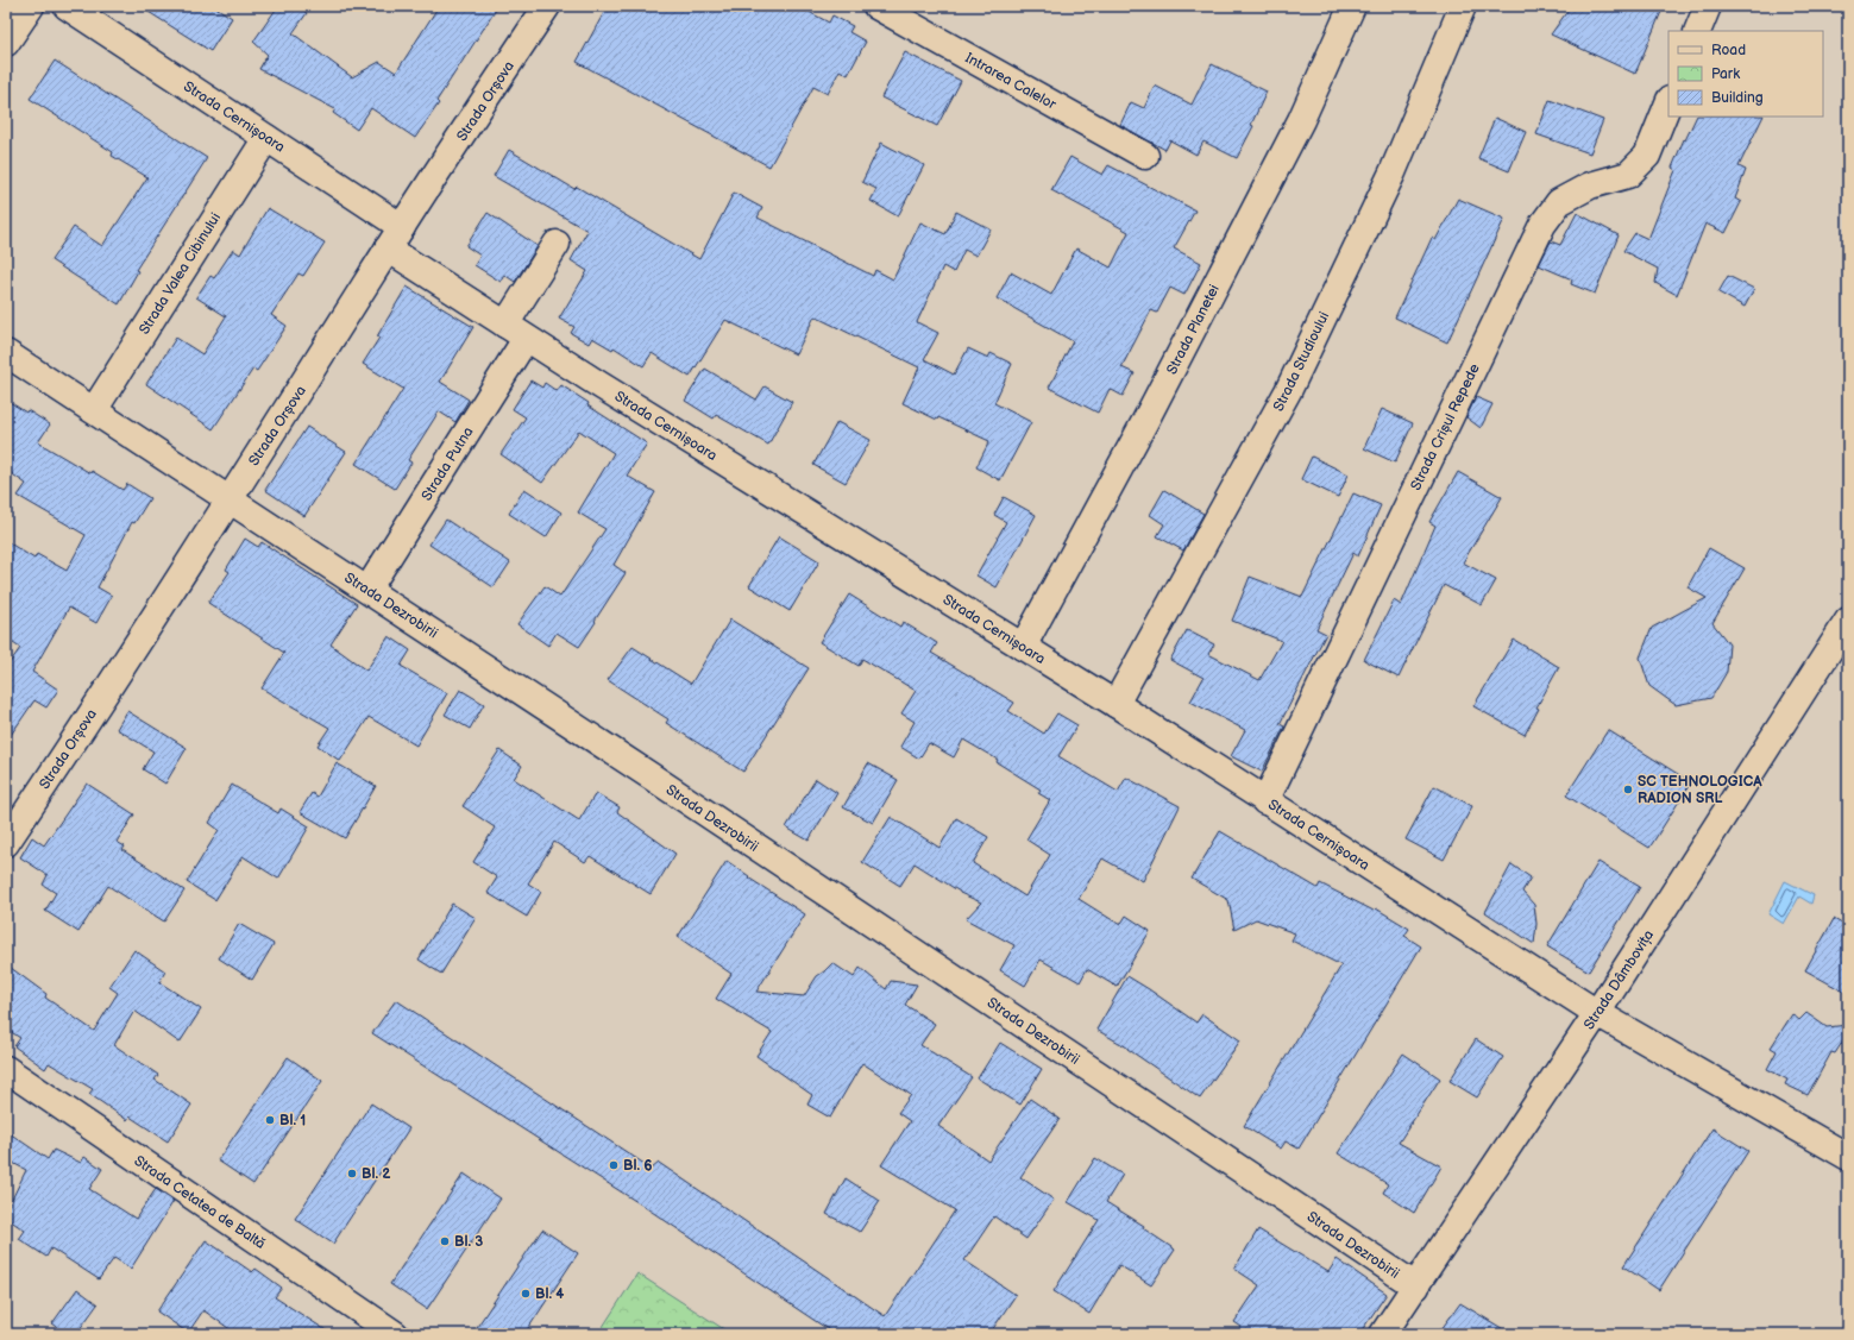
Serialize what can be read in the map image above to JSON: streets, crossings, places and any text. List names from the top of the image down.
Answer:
{
  "streets": {
    "street": [
      "Intrarea Calelor",
      "Strada Orșova",
      "Strada Cernișoara",
      "Strada Valea Cibinului",
      "Strada Planetei",
      "Strada Studioului",
      "Strada Crișul Repede",
      "Strada Putna",
      "Strada Dezrobirii",
      "Strada Dâmbovița",
      "Strada Cetatea de Baltă"
    ]
  },
  "crossings": [
    ["Strada Orșova", "Strada Cernișoara"],
    ["Strada Orșova", "Strada Dezrobirii"],
    ["Strada Cernișoara", "Strada Valea Cibinului"],
    ["Strada Cernișoara", "Strada Planetei"],
    ["Strada Cernișoara", "Strada Studioului"],
    ["Strada Cernișoara", "Strada Crișul Repede"],
    ["Strada Cernișoara", "Strada Putna"],
    ["Strada Cernișoara", "Strada Dâmbovița"],
    ["Strada Valea Cibinului", "Strada Dezrobirii"],
    ["Strada Putna", "Strada Dezrobirii"],
    ["Strada Dezrobirii", "Strada Dâmbovița"]
  ],
  "places": [
    "SC TEHNOLOGICA RADION SRL",
    "Bl. 1",
    "Bl. 6",
    "Bl. 2",
    "Bl. 3",
    "Bl. 4"
  ],
  "legend": ["Road", "Park", "Building"]
}
